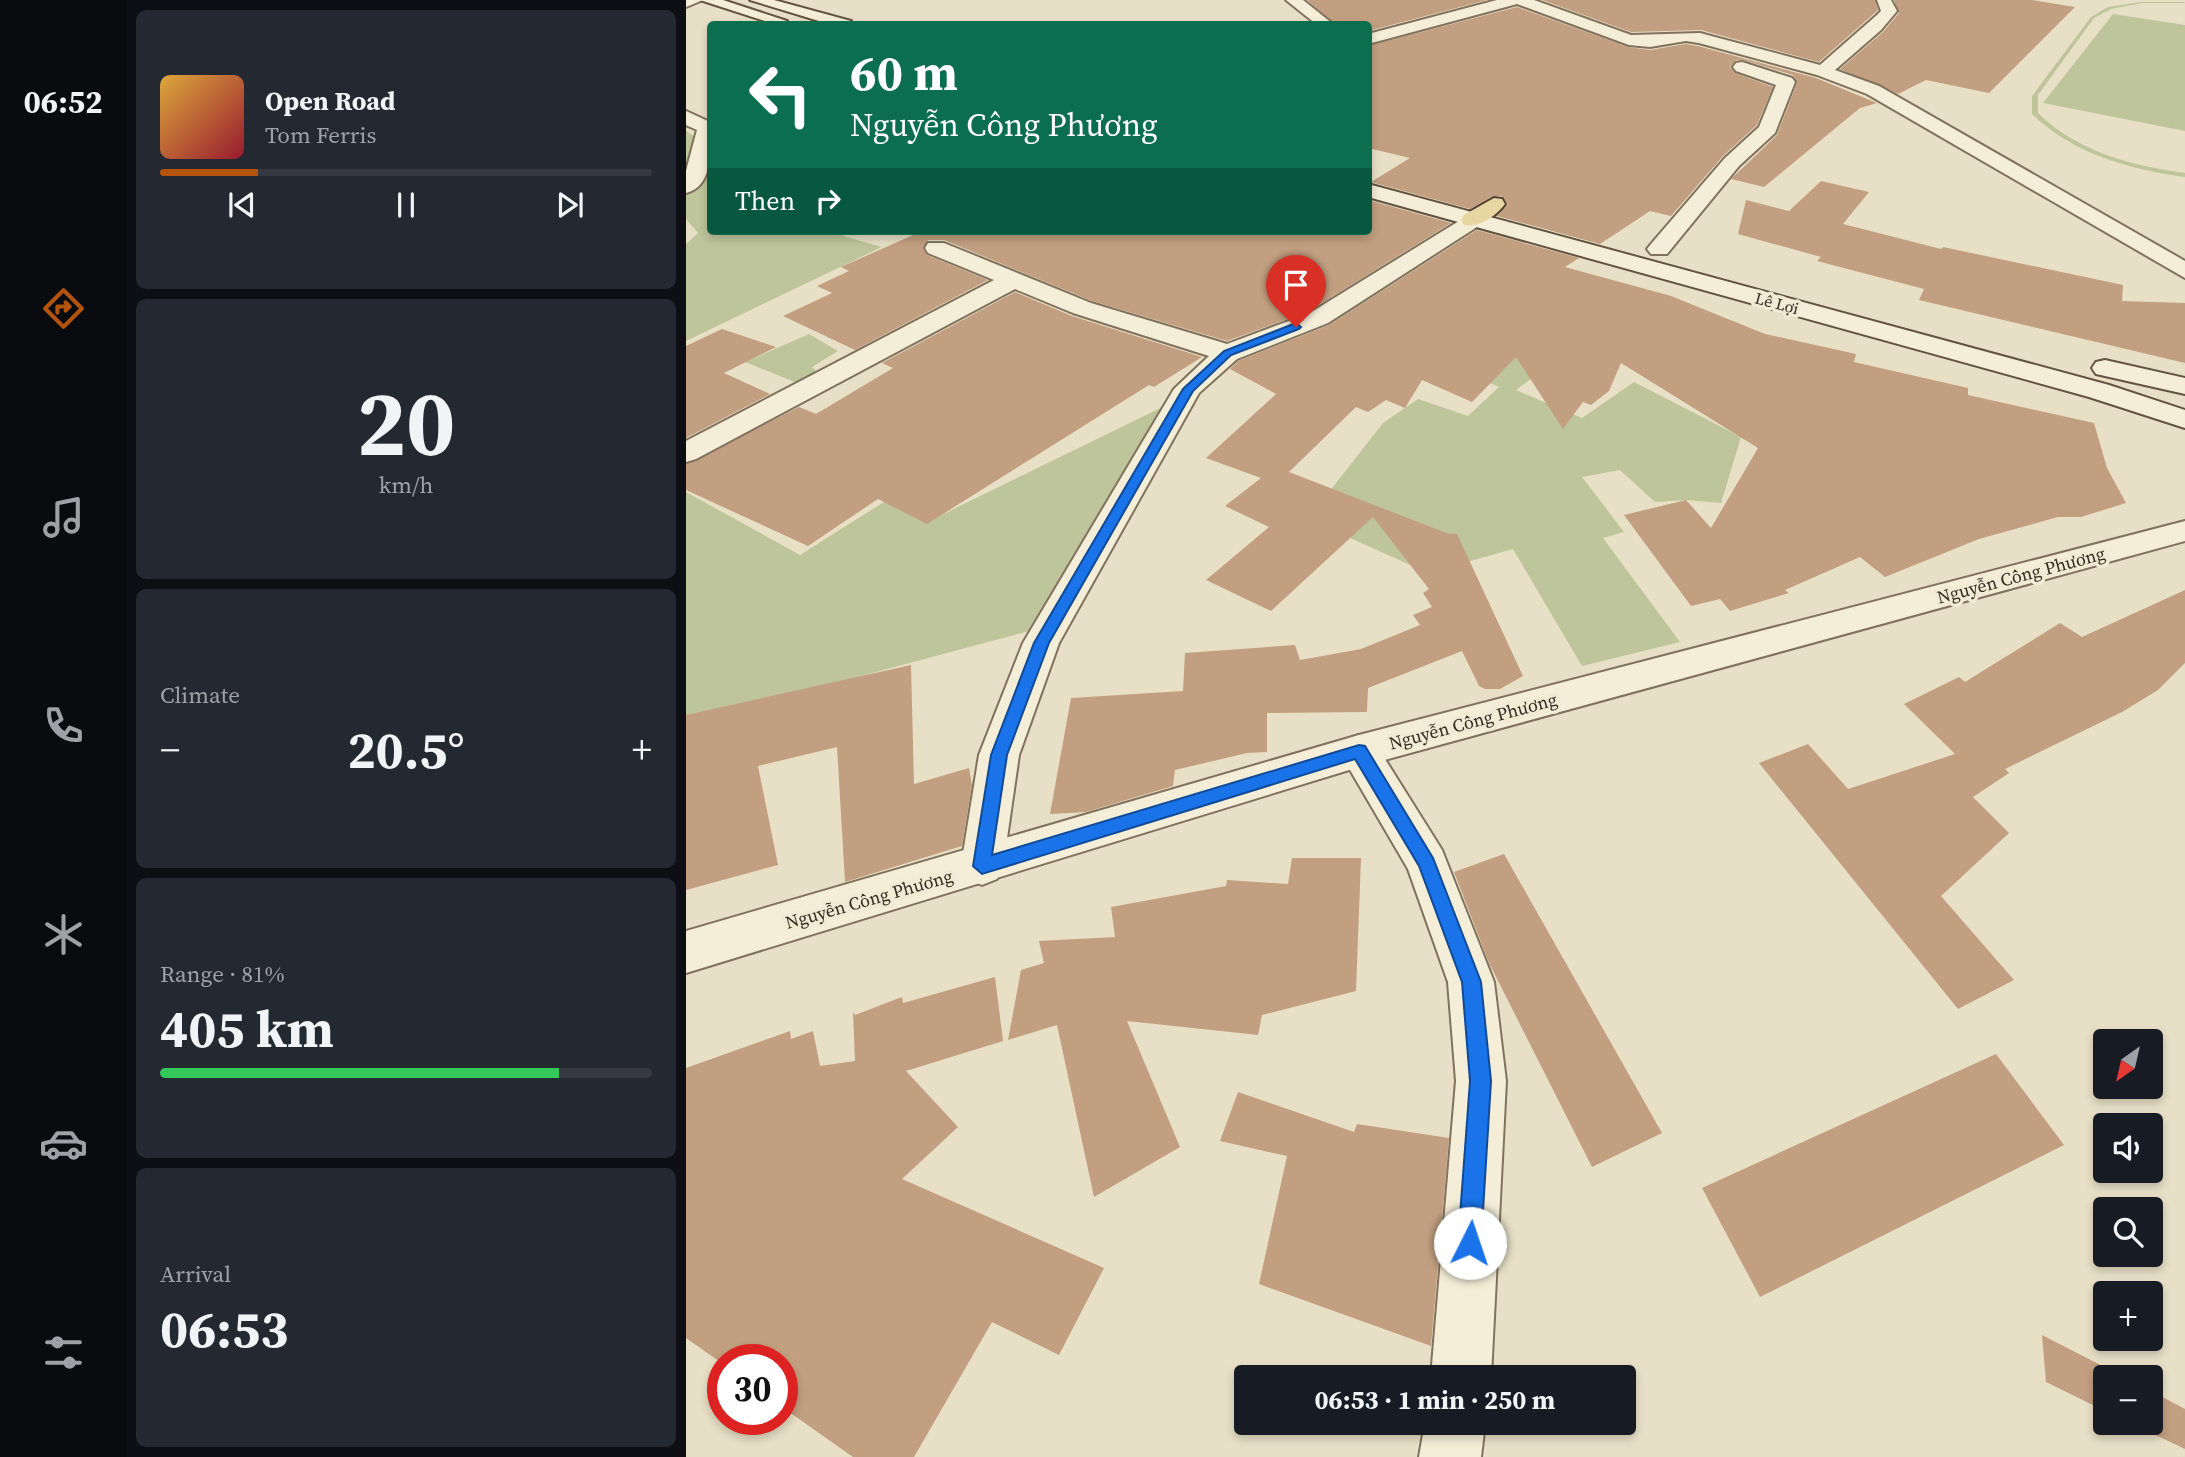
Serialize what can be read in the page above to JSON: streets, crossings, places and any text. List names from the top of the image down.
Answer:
{
  "streets": {
    "street": ["Lê Lợi", "Nguyễn Công Phương"]
  },
  "north": "bottom left",
  "page": {
    "tabs": "06:52",
    "turn": ["60 m", "Nguyễn Công Phương"],
    "song": ["Open Road", "Tom Ferris"],
    "then": "Then",
    "tile": [
      ["20", "km/h"],
      "Climate",
      ["Range · 81%", "405 km"],
      ["Arrival", "06:53"]
    ],
    "heat": ["−", "20.5°", "+"],
    "map_buttons": ["+", "−"],
    "limit": "30",
    "trip": "06:53 · 1 min · 250 m"
  }
}
